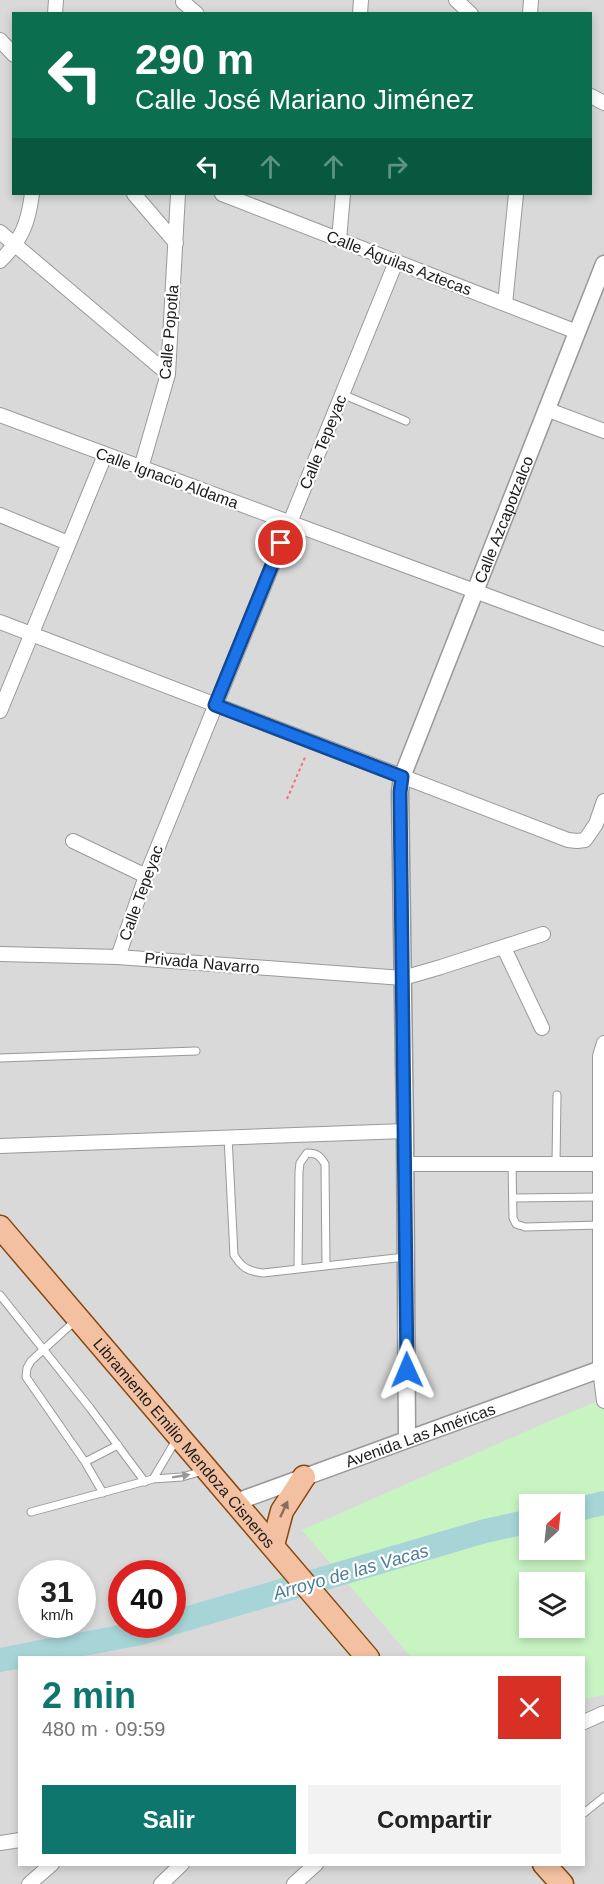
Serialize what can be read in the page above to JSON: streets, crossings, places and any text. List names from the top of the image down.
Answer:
{
  "streets": {
    "main road": ["Libramiento Emilio Mendoza Cisneros"],
    "street": [
      "Calle Águilas Aztecas",
      "Calle Popotla",
      "Calle Tepeyac",
      "Calle Ignacio Aldama",
      "Calle Azcapotzalco",
      "Privada Navarro",
      "Avenida Las Américas"
    ]
  },
  "crossings": [
    ["Calle Águilas Aztecas", "Calle Tepeyac"],
    ["Calle Águilas Aztecas", "Calle Azcapotzalco"],
    ["Calle Popotla", "Calle Ignacio Aldama"],
    ["Calle Tepeyac", "Calle Ignacio Aldama"],
    ["Calle Tepeyac", "Privada Navarro"],
    ["Calle Ignacio Aldama", "Calle Azcapotzalco"],
    ["Calle Azcapotzalco", "Privada Navarro"],
    ["Calle Azcapotzalco", "Avenida Las Américas"],
    ["Avenida Las Américas", "Libramiento Emilio Mendoza Cisneros"]
  ],
  "water": ["Arroyo de las Vacas"],
  "north": "top right",
  "page": {
    "turn": ["290 m", "Calle José Mariano Jiménez"],
    "speed": "31 km/h",
    "limit": "40",
    "heading": ["2 min", "480 m · 09:59"],
    "buttons": ["Salir", "Compartir"]
  }
}
